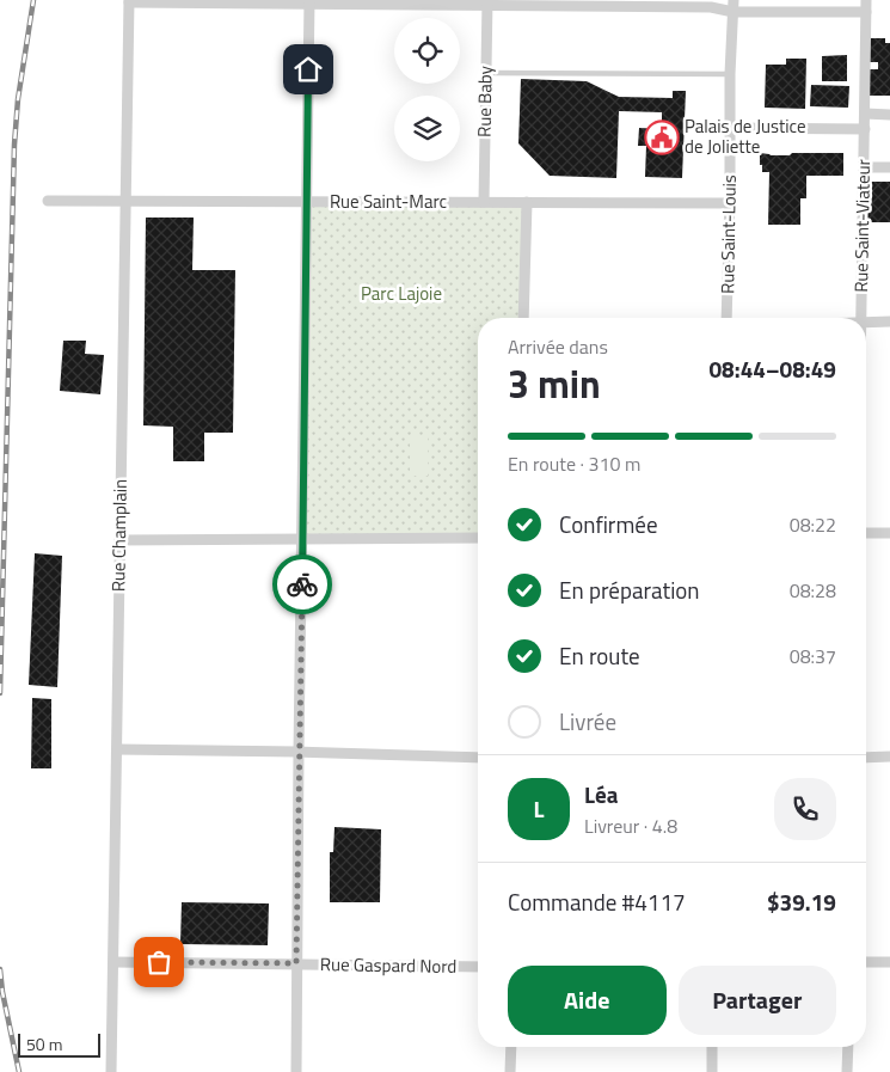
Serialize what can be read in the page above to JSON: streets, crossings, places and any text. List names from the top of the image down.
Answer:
{
  "streets": {
    "street": [
      "Rue Baby",
      "Rue Saint-Marc",
      "Rue Saint-Viateur",
      "Rue Saint-Louis",
      "Rue Champlain",
      "Rue Gaspard Nord"
    ]
  },
  "crossings": [
    ["Rue Baby", "Rue Saint-Marc"],
    ["Rue Saint-Marc", "Rue Saint-Louis"],
    ["Rue Saint-Marc", "Rue Champlain"],
    ["Rue Champlain", "Rue Gaspard Nord"]
  ],
  "parks": ["Parc Lajoie"],
  "places": {
    "public building": ["Palais de Justice de Joliette"]
  },
  "scale_bar": "50 m",
  "page": {
    "heading": ["3 min", "Arrivée dans", "08:44–08:49"],
    "panel": [
      "Léa",
      "Livreur · 4.8",
      "Commande #4117",
      "$39.19"
    ],
    "bar": "En route · 310 m",
    "list": [
      ["Confirmée", "08:22"],
      ["En préparation", "08:28"],
      ["En route", "08:37"],
      "Livrée"
    ],
    "round": "L",
    "buttons": ["Aide", "Partager"],
    "scale": "50 m"
  }
}
